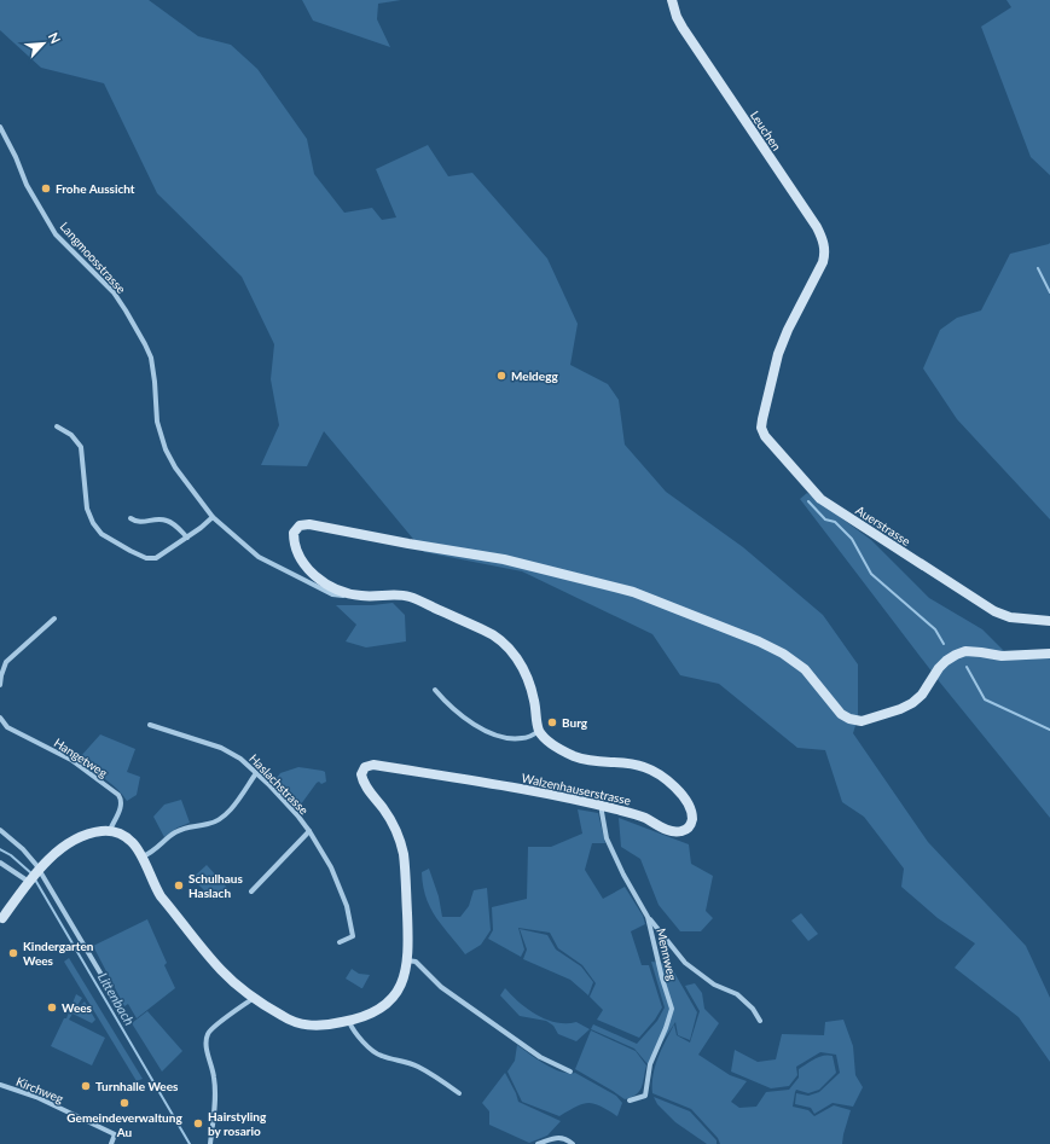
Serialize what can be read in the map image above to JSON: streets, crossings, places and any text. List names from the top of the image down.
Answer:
{
  "streets": {
    "street": [
      "Leuchen",
      "Langmoosstrasse",
      "Auerstrasse",
      "Hangetweg",
      "Haslachstrasse",
      "Walzenhauserstrasse",
      "Mennweg",
      "Kirchweg"
    ]
  },
  "crossings": [
    ["Leuchen", "Auerstrasse"],
    ["Hangetweg", "Walzenhauserstrasse"],
    ["Walzenhauserstrasse", "Mennweg"]
  ],
  "water": ["Littenbach"],
  "places": [
    "Frohe Aussicht",
    "Meldegg",
    "Burg",
    "Schulhaus Haslach",
    "Kindergarten Wees",
    "Wees",
    "Turnhalle Wees",
    "Gemeindeverwaltung Au",
    "Hairstyling by rosario"
  ],
  "north": "top right"
}
